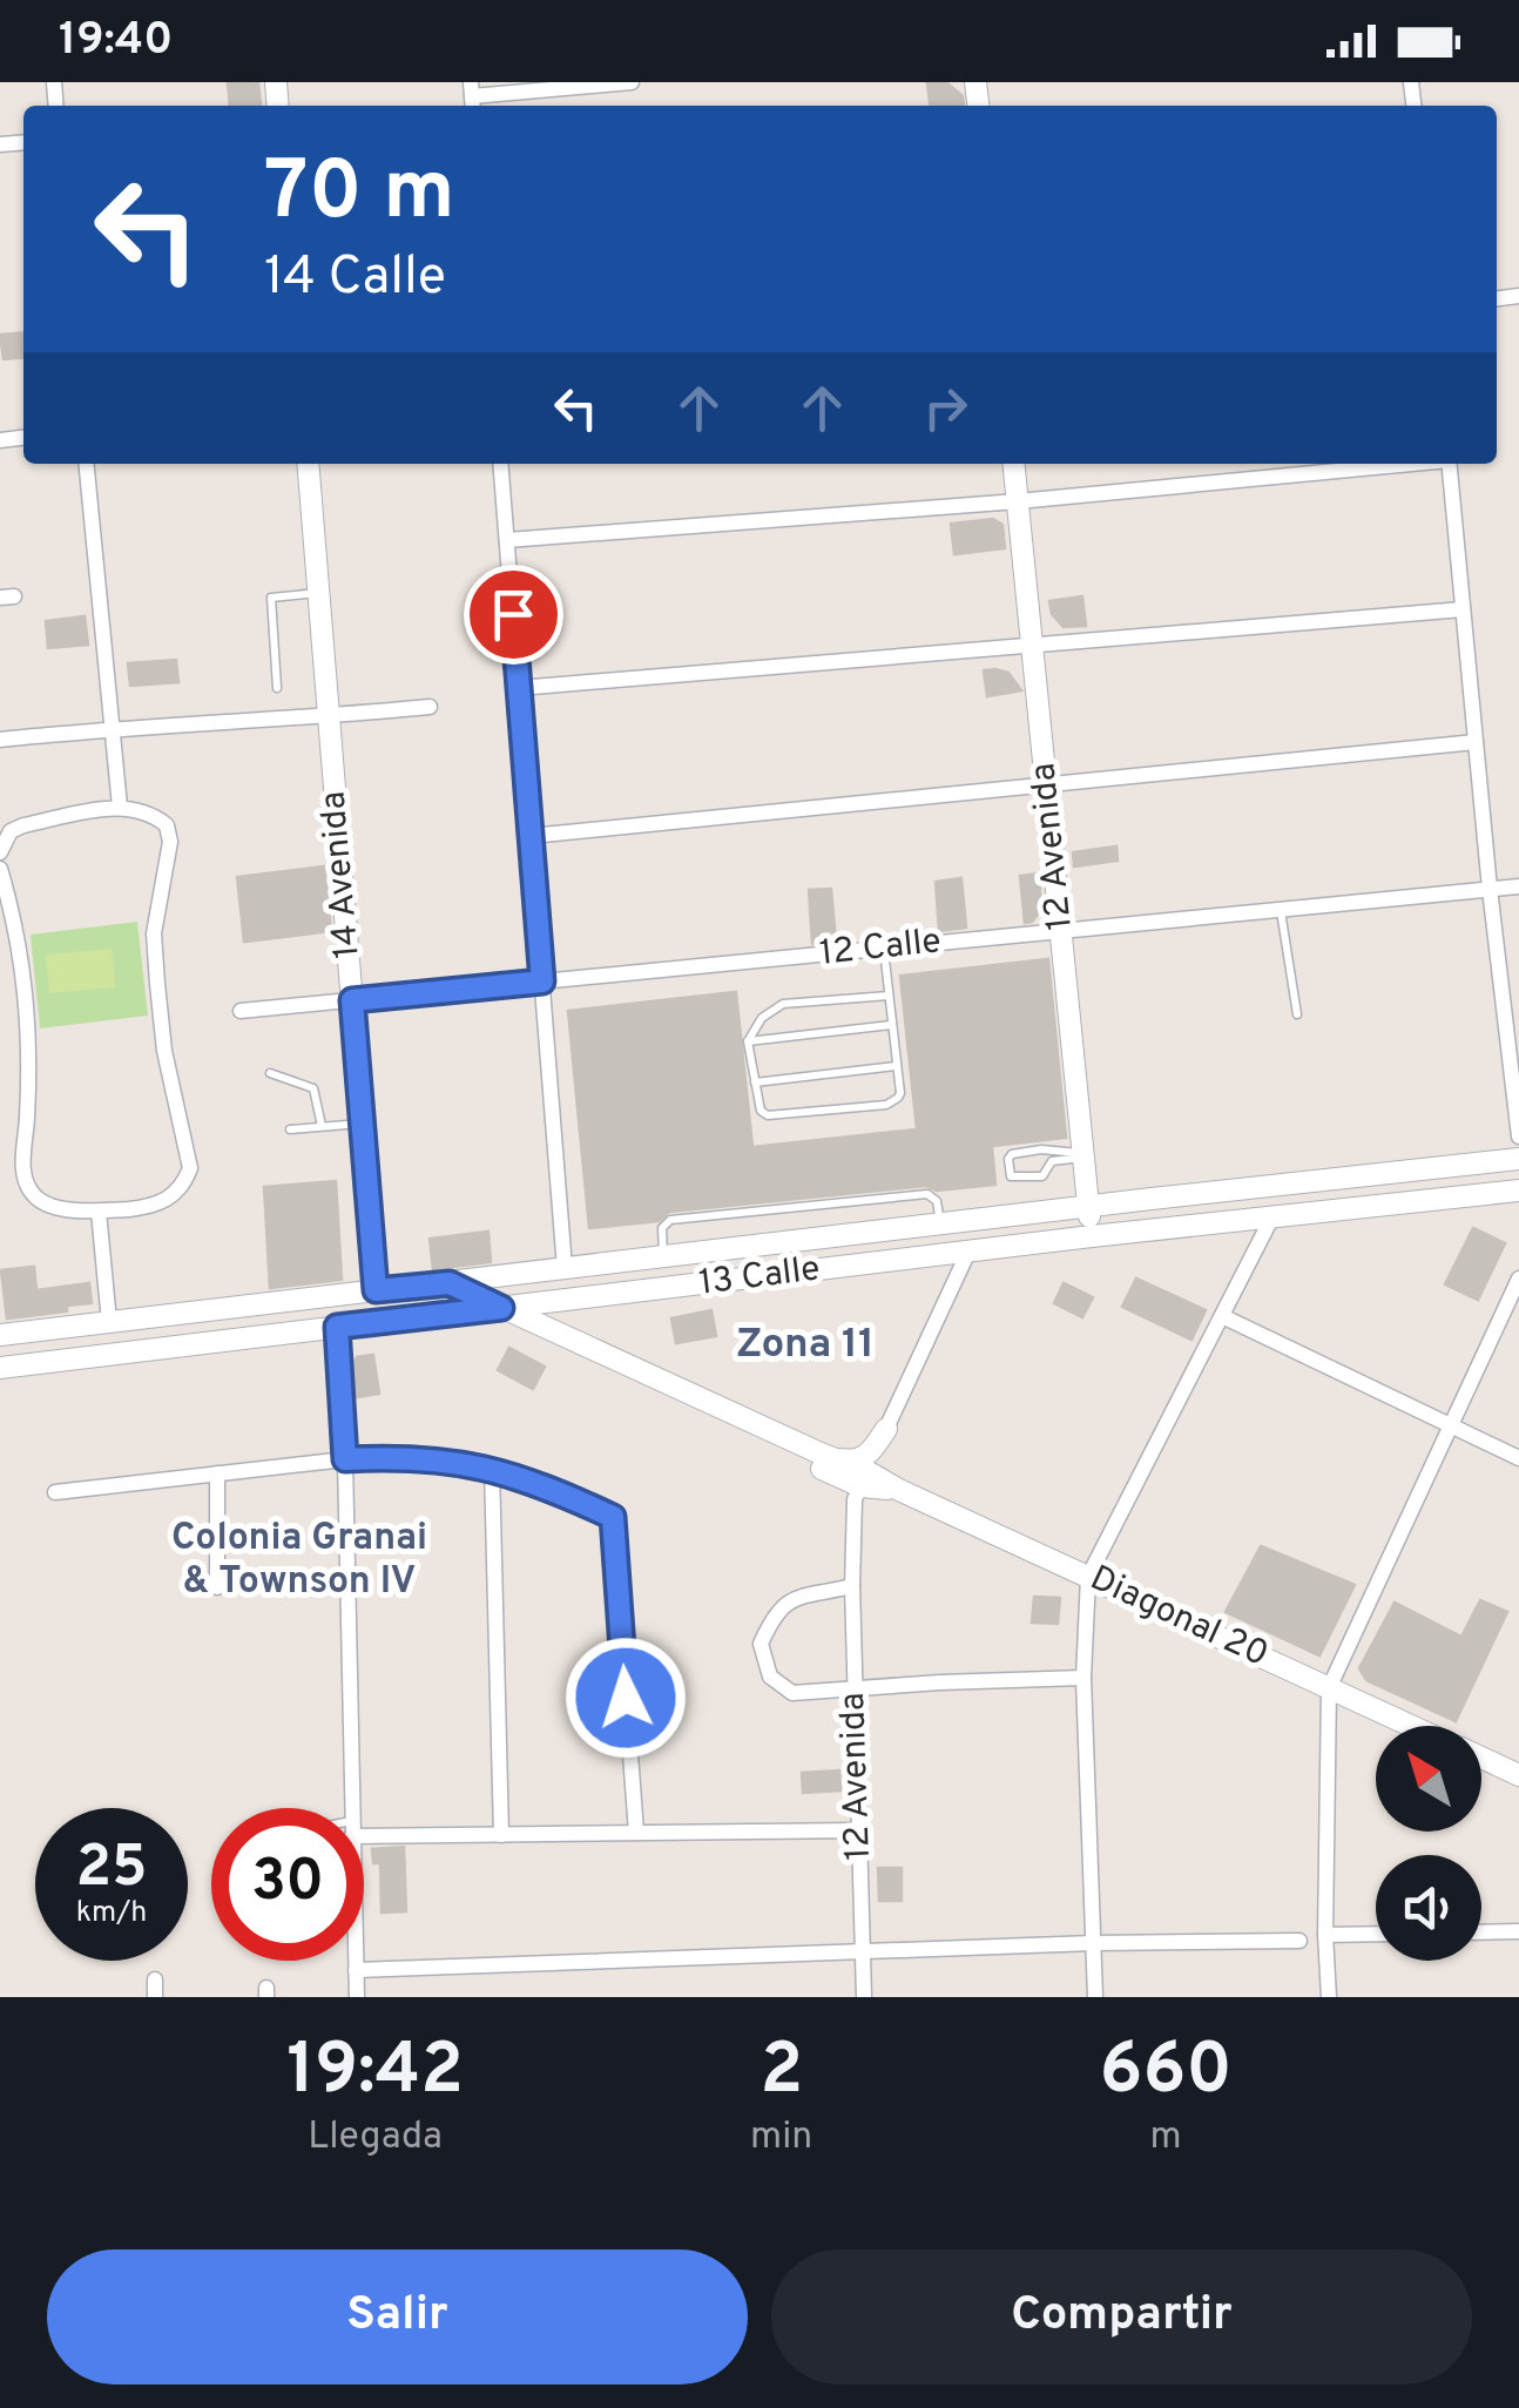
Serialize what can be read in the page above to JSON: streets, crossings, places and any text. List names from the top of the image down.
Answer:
{
  "streets": {
    "street": [
      "12 Avenida",
      "14 Avenida",
      "12 Calle",
      "13 Calle",
      "Diagonal 20"
    ]
  },
  "crossings": [
    ["12 Avenida", "12 Calle"],
    ["12 Avenida", "13 Calle"],
    ["12 Avenida", "Diagonal 20"],
    ["14 Avenida", "12 Calle"],
    ["14 Avenida", "13 Calle"],
    ["13 Calle", "Diagonal 20"]
  ],
  "districts": ["Zona 11", "Colonia Granai & Townson IV"],
  "north": "top left",
  "page": {
    "status": "19:40",
    "turn": ["70 m", "14 Calle"],
    "speed": "25 km/h",
    "limit": "30",
    "eta": [
      "19:42",
      "Llegada",
      "2",
      "min",
      "660",
      "m"
    ],
    "buttons": ["Salir", "Compartir"]
  }
}
